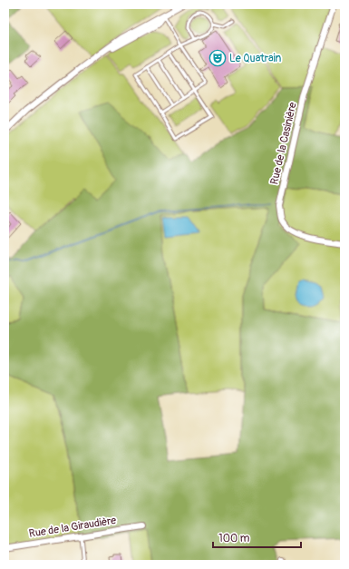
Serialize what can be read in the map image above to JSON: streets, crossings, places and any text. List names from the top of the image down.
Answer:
{
  "streets": {
    "street": ["Rue de la Casinière", "Rue de la Giraudière"]
  },
  "places": {
    "theatre": ["Le Quatrain"]
  },
  "scale_bar": "100 m"
}
